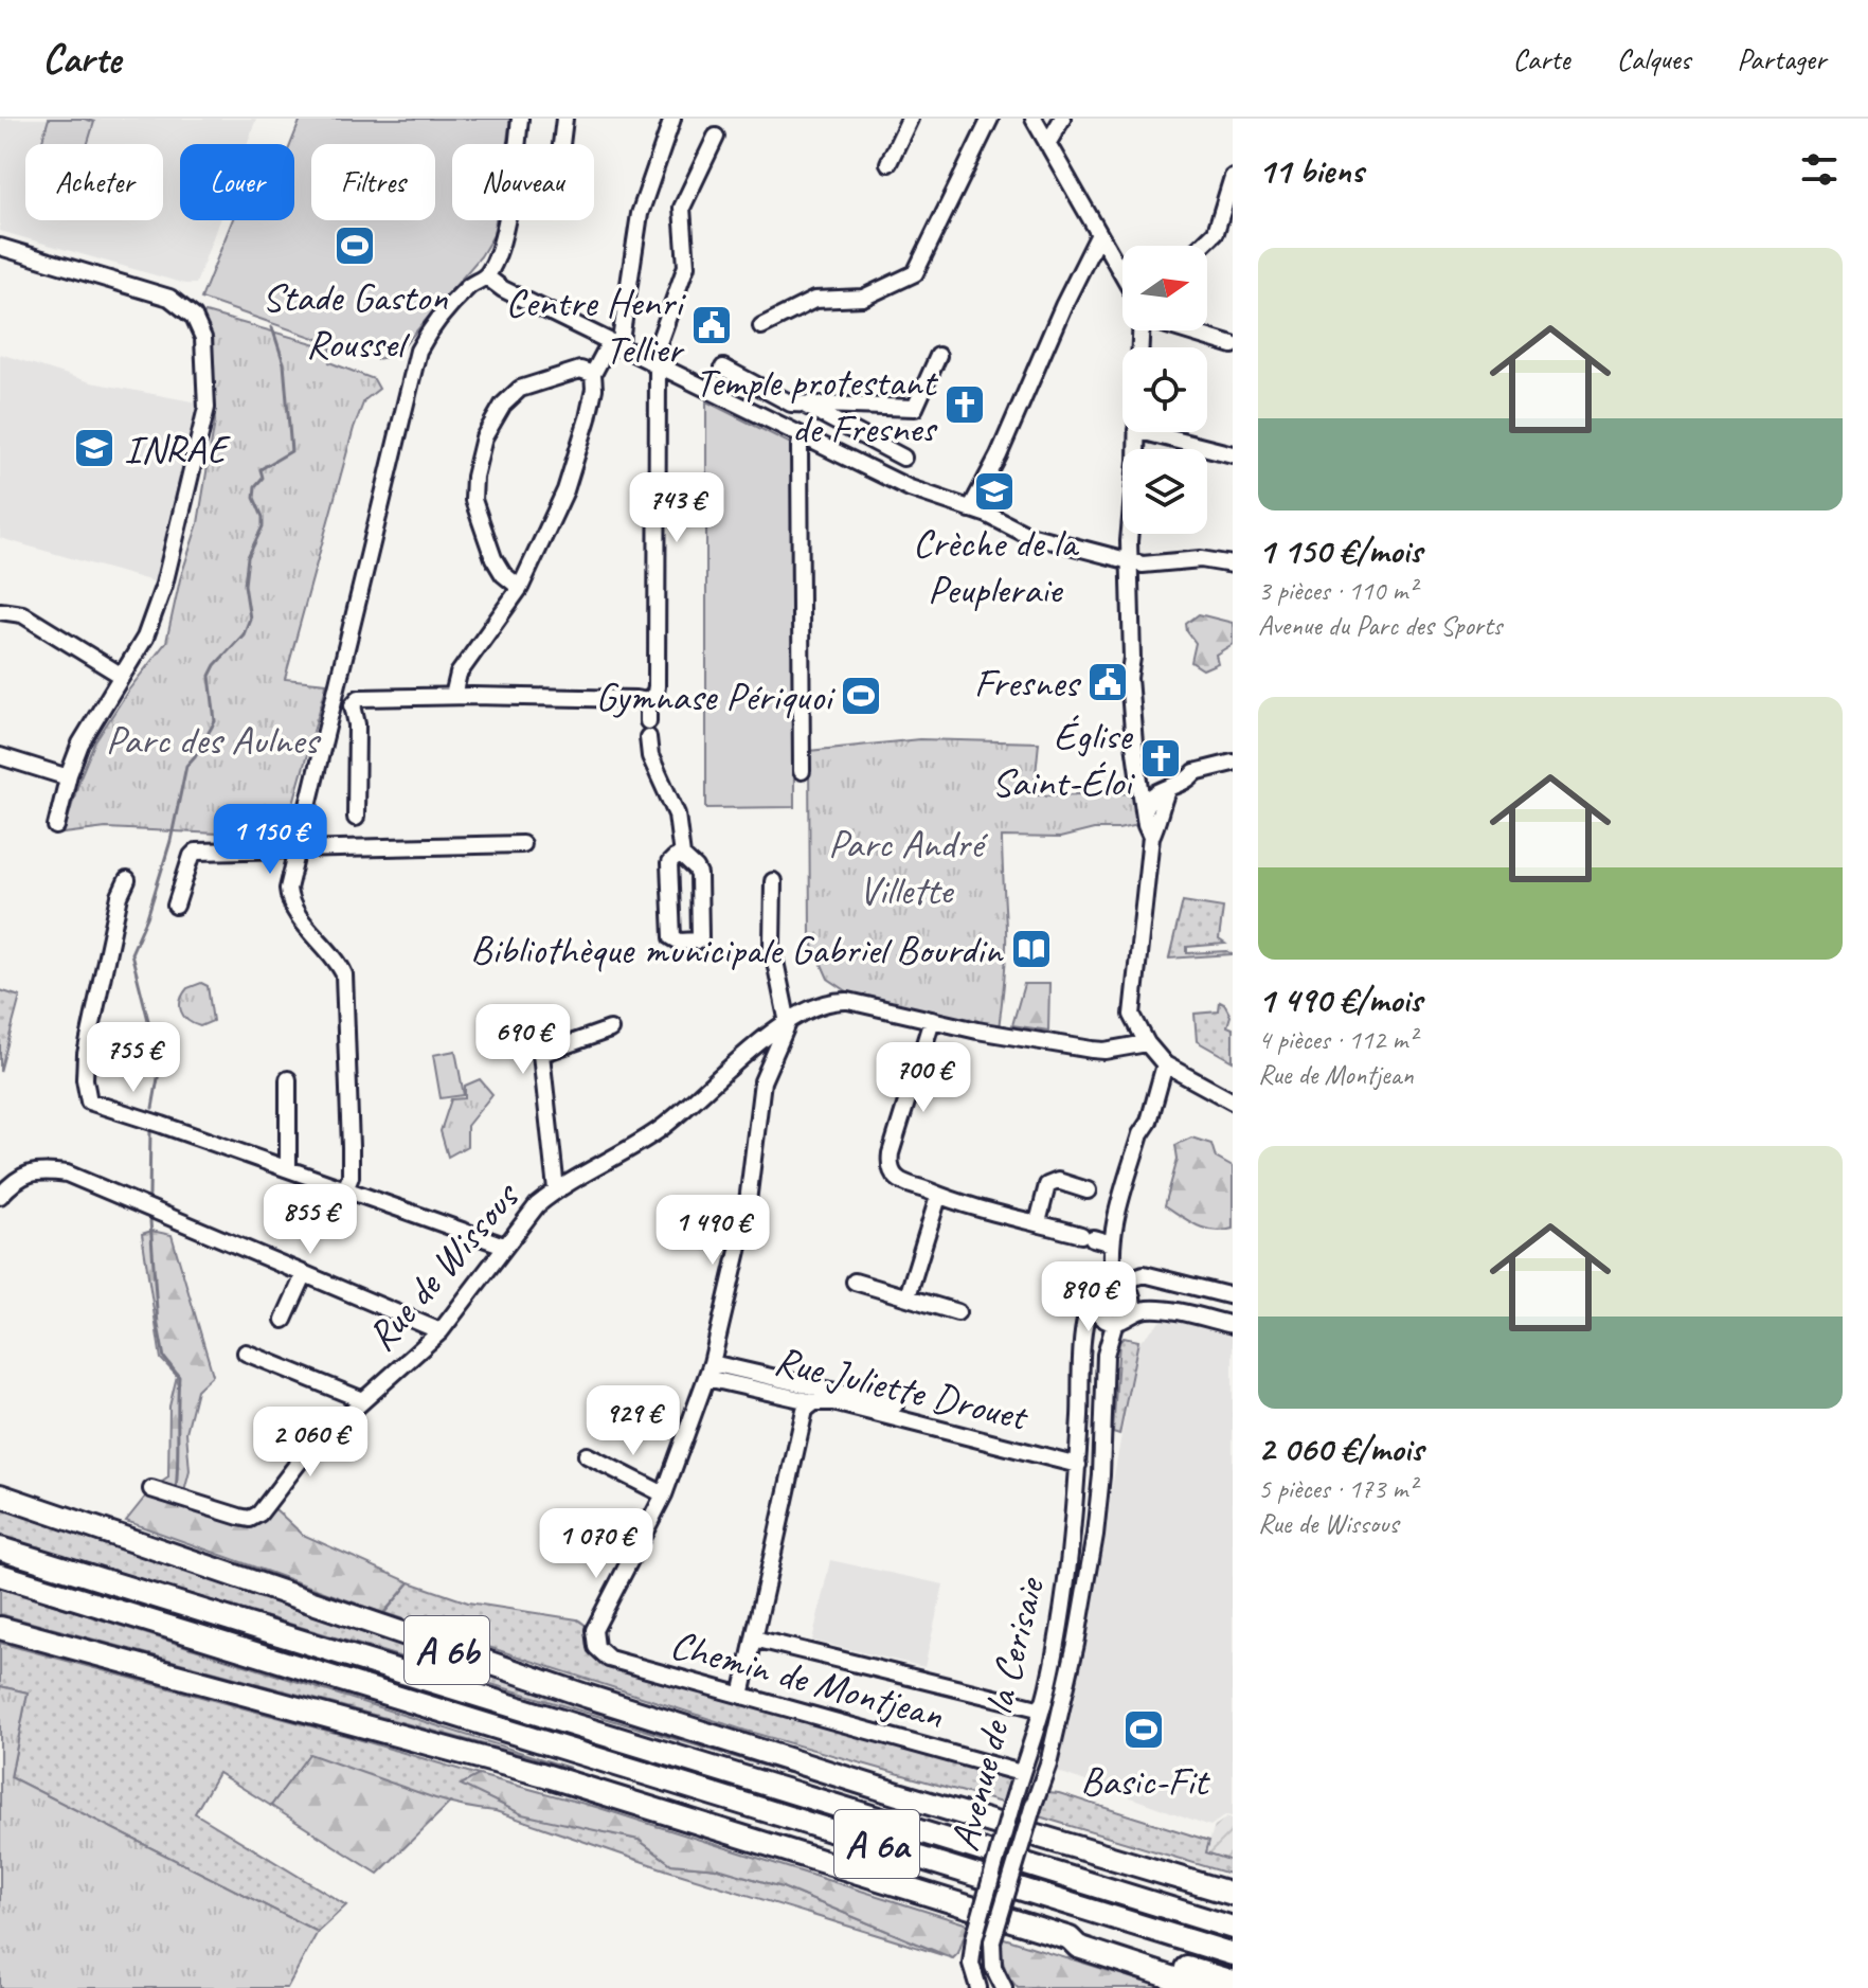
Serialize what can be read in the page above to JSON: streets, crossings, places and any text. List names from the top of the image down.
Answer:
{
  "streets": {
    "highway": ["A 6b", "A 6a"],
    "street": [
      "Rue de Wissous",
      "Rue Juliette Drouet",
      "Chemin de Montjean",
      "Avenue de la Cerisaie"
    ]
  },
  "crossings": [
    ["Rue Juliette Drouet", "Avenue de la Cerisaie"],
    ["Chemin de Montjean", "Avenue de la Cerisaie"]
  ],
  "parks": ["Parc des Aulnes", "Parc André Villette"],
  "places": {
    "sports": ["Stade Gaston Roussel", "Gymnase Périquoi", "Basic-Fit"],
    "public building": ["Centre Henri Tellier", "Fresnes"],
    "church": ["Temple protestant de Fresnes", "Église Saint-Éloi"],
    "school or university": ["INRAE", "Crèche de la Peupleraie"],
    "library": ["Bibliothèque municipale Gabriel Bourdin"]
  },
  "north": "right",
  "page": {
    "header": "Carte",
    "nav": ["Carte", "Calques", "Partager"],
    "heading": "11 biens",
    "chip": [
      "Acheter",
      "Louer",
      "Filtres",
      "Nouveau"
    ],
    "list": [
      {
        "name": "1 150 €/mois",
        "note": "3 pièces · 110 m² · Avenue du Parc des Sports"
      },
      {
        "name": "1 490 €/mois",
        "note": "4 pièces · 112 m² · Rue de Montjean"
      },
      {
        "name": "2 060 €/mois",
        "note": "5 pièces · 173 m² · Rue de Wissous"
      }
    ],
    "price": [
      "743 €",
      "1 150 €",
      "690 €",
      "755 €",
      "700 €",
      "855 €",
      "1 490 €",
      "890 €",
      "929 €",
      "2 060 €",
      "1 070 €"
    ]
  }
}
